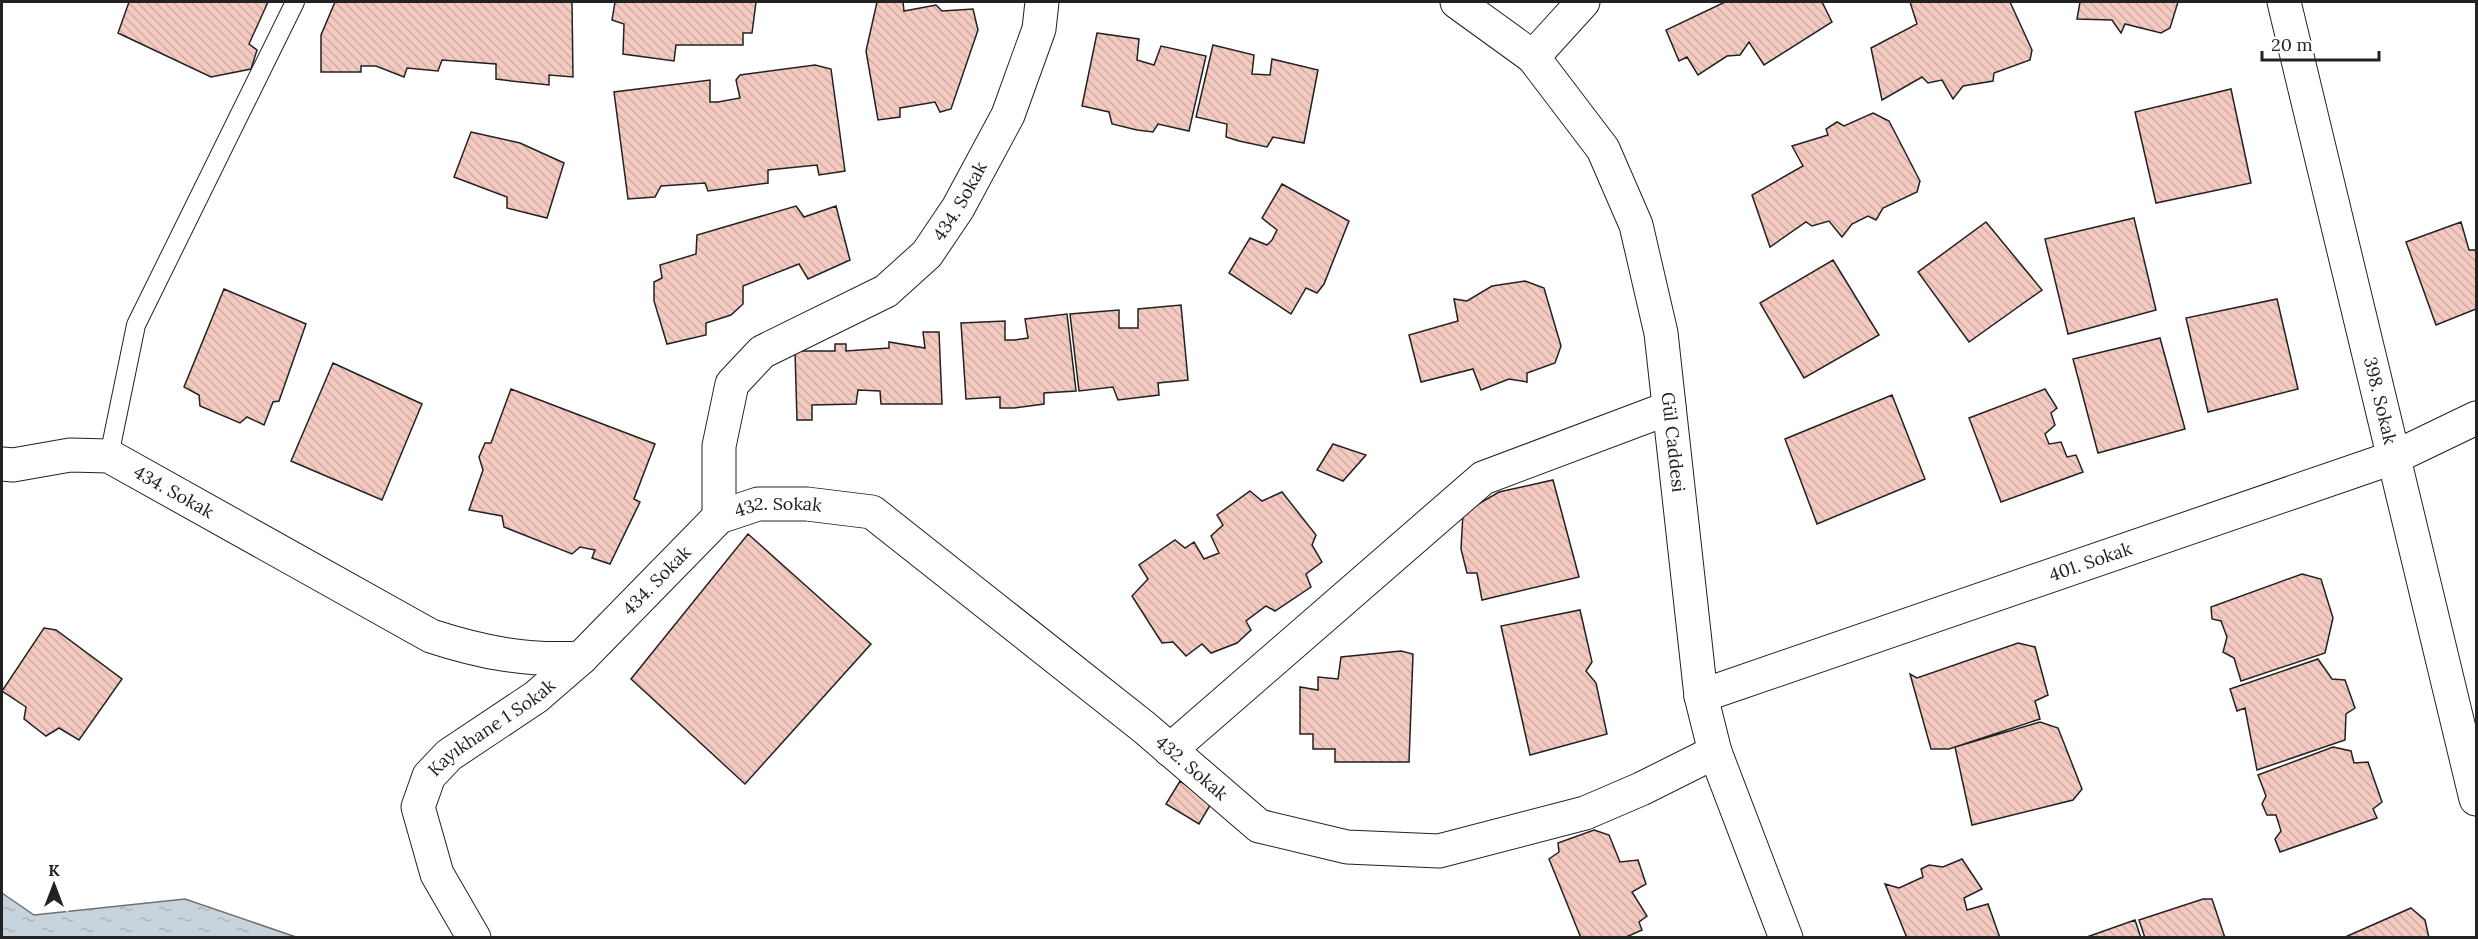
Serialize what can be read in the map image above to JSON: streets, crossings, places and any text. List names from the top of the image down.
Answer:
{
  "streets": {
    "street": [
      "434. Sokak",
      "398. Sokak",
      "Gül Caddesi",
      "432. Sokak",
      "401. Sokak",
      "Kayıkhane 1 Sokak"
    ]
  },
  "crossings": [
    ["434. Sokak", "432. Sokak"],
    ["434. Sokak", "Kayıkhane 1 Sokak"],
    ["398. Sokak", "401. Sokak"],
    ["Gül Caddesi", "432. Sokak"],
    ["Gül Caddesi", "401. Sokak"]
  ],
  "scale_bar": "20 m",
  "north": "top"
}
